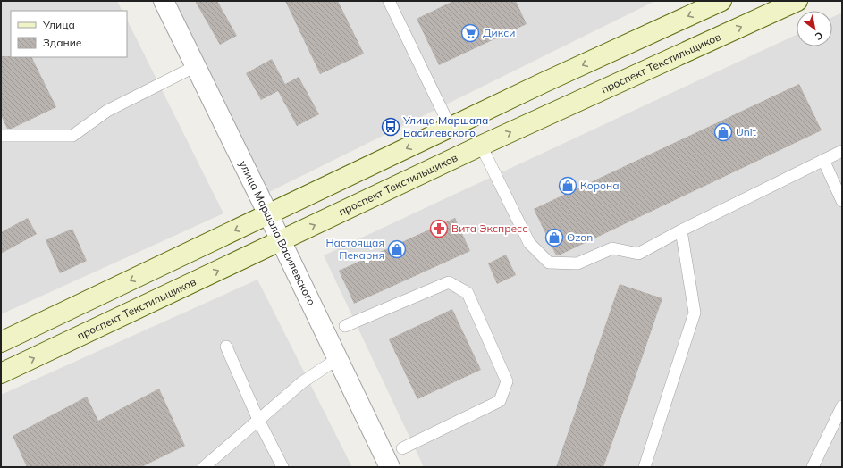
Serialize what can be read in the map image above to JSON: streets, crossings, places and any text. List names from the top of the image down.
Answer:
{
  "streets": {
    "main road": ["проспект Текстильщиков"],
    "street": ["улица Маршала Василевского"]
  },
  "crossings": [
    ["проспект Текстильщиков", "улица Маршала Василевского"]
  ],
  "places": {
    "supermarket": ["Дикси"],
    "bus stop": ["Улица Маршала Василевского"],
    "shop": [
      "Unit",
      "Корона",
      "Ozon",
      "Настоящая Пекарня"
    ],
    "pharmacy": ["Вита Экспресс"]
  },
  "legend": ["Улица", "Здание"],
  "north": "bottom right"
}
